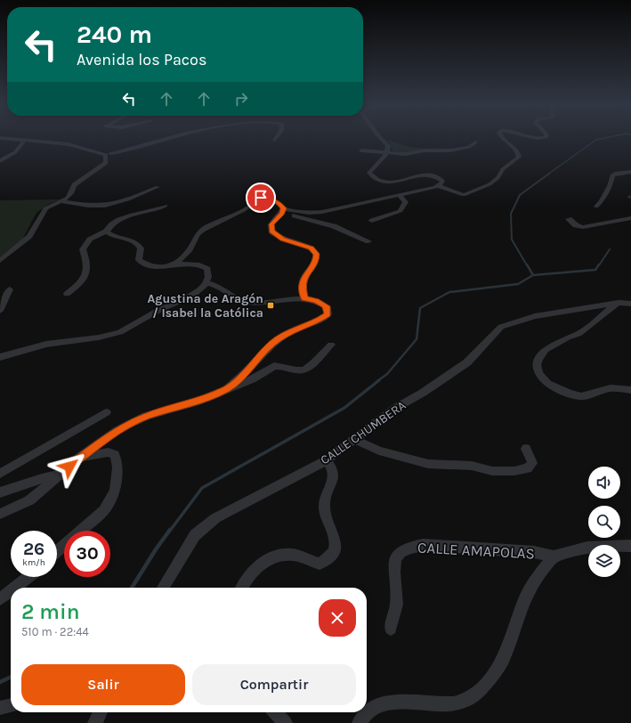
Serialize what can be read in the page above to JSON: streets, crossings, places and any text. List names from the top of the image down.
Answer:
{
  "streets": {
    "street": ["CALLE CHUMBERA", "CALLE AMAPOLAS"]
  },
  "places": {
    "transit": ["Agustina de Aragón / Isabel la Católica"]
  },
  "page": {
    "turn": ["240 m", "Avenida los Pacos"],
    "speed": "26 km/h",
    "limit": "30",
    "heading": ["2 min", "510 m · 22:44"],
    "buttons": ["Salir", "Compartir"]
  }
}
